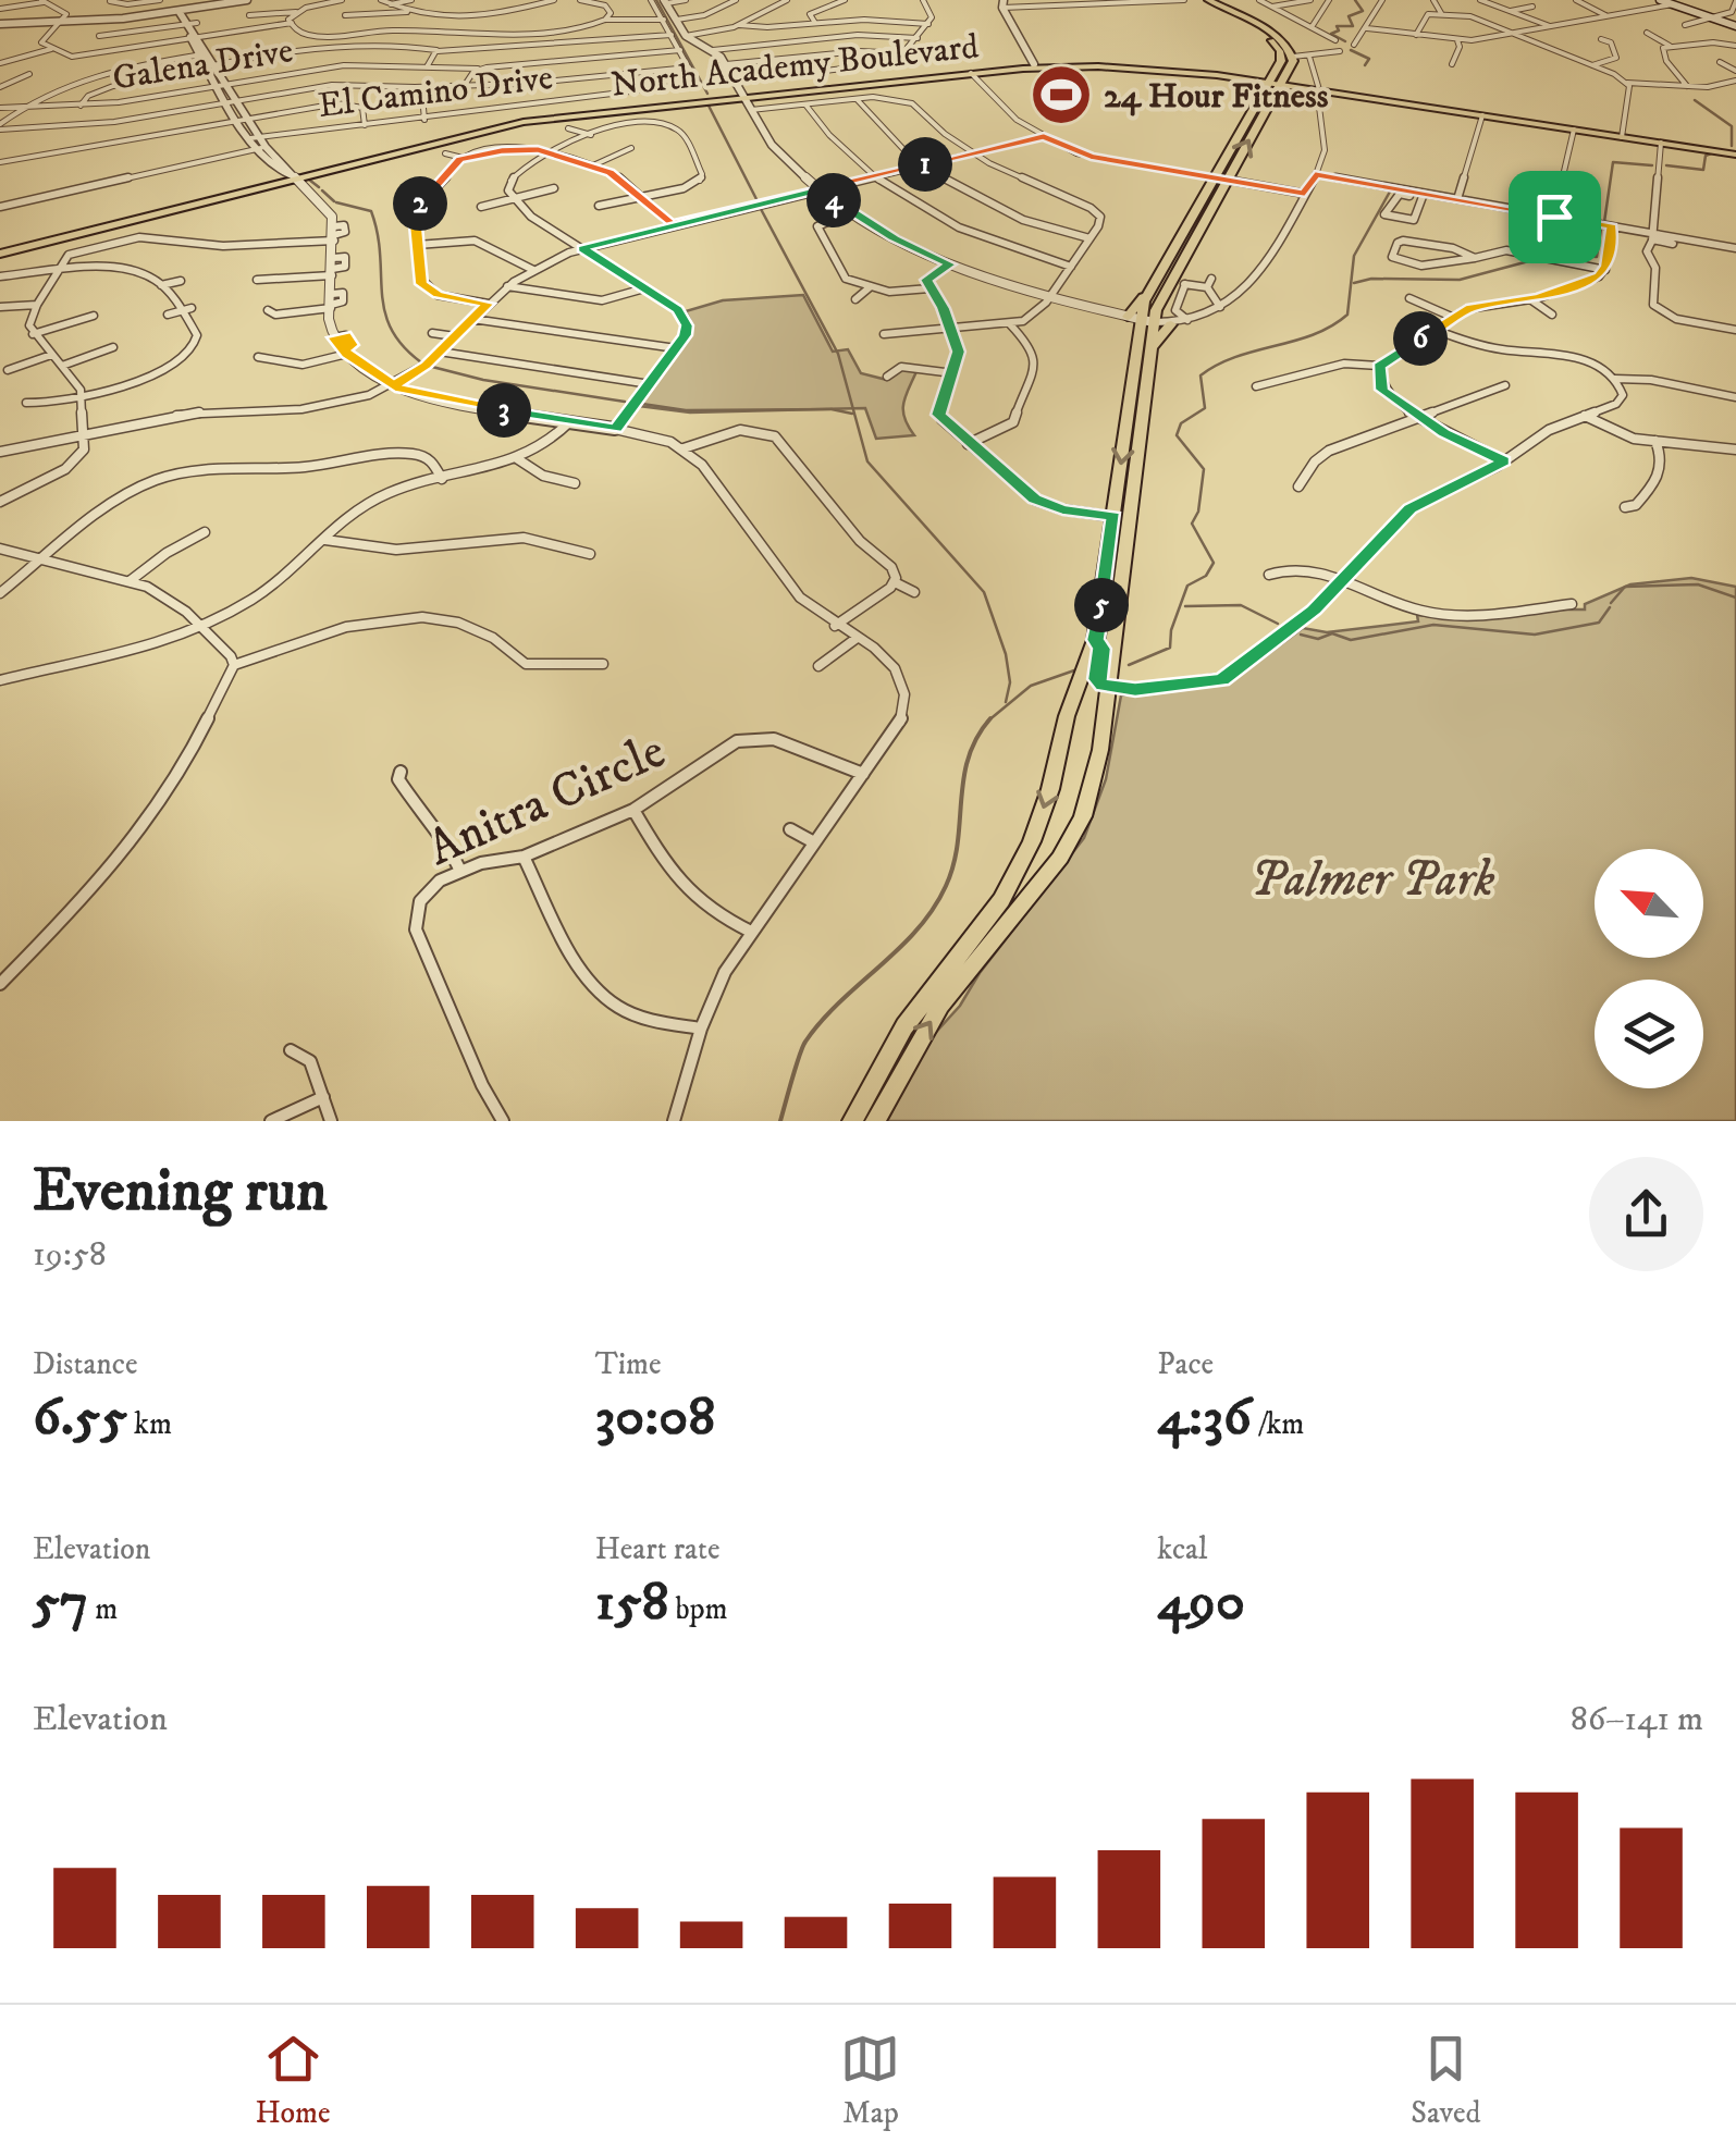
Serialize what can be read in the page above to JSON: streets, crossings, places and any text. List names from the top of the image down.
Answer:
{
  "streets": {
    "main road": ["North Academy Boulevard"],
    "street": ["Galena Drive", "El Camino Drive", "Anitra Circle"]
  },
  "parks": ["Palmer Park"],
  "places": {
    "sports": ["24 Hour Fitness"]
  },
  "north": "top left",
  "page": {
    "pins": [
      "1",
      "4",
      "2",
      "6",
      "3",
      "5"
    ],
    "heading": ["Evening run", "19:58"],
    "stats": [
      ["Distance", "6.55 km"],
      ["Time", "30:08"],
      ["Pace", "4:36 /km"],
      ["Elevation", "57 m"],
      ["Heart rate", "158 bpm"],
      ["kcal", "490"]
    ],
    "chart": ["Elevation", "86–141 m"],
    "tabs": ["Home", "Map", "Saved"]
  }
}
